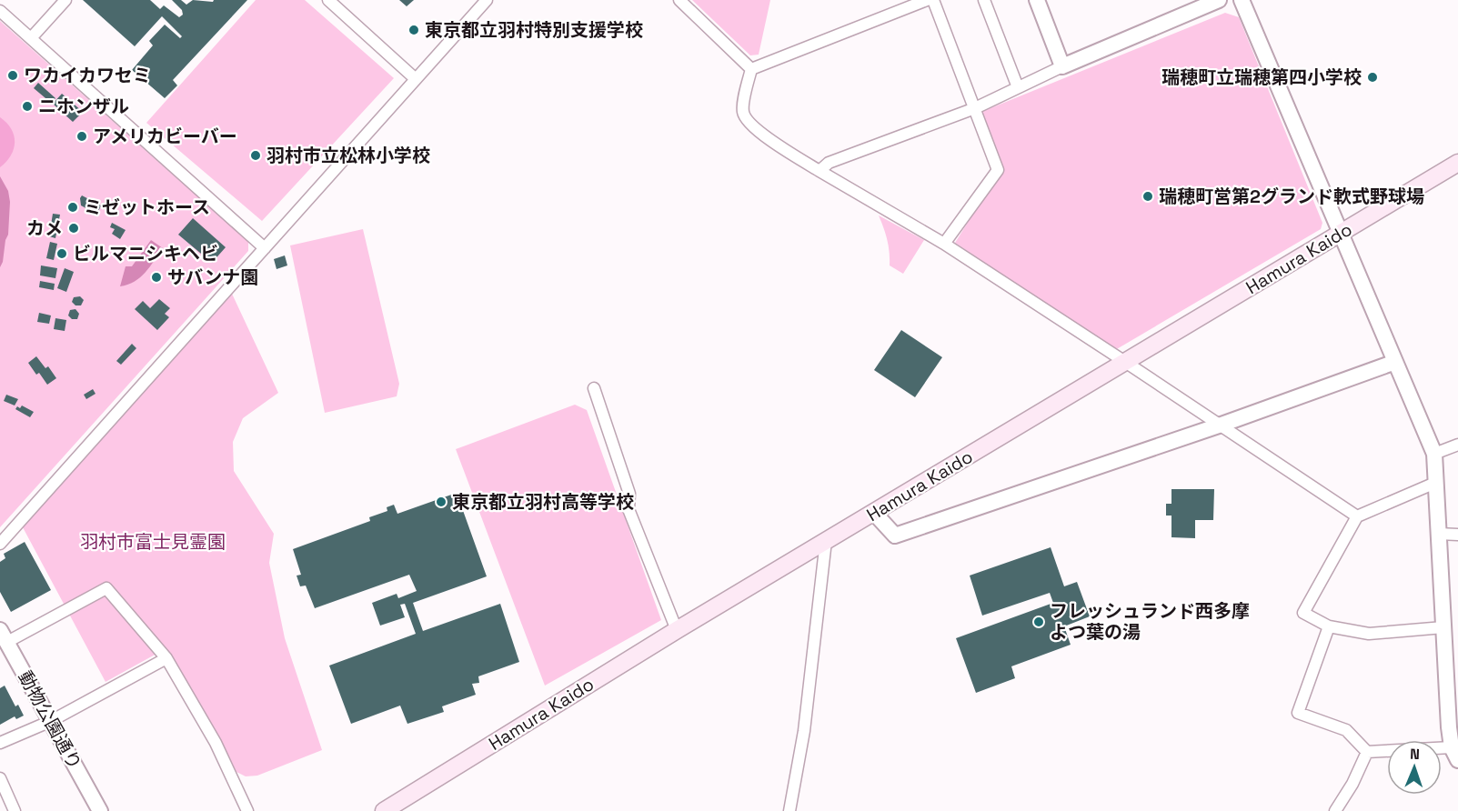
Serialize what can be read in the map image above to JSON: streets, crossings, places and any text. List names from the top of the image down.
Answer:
{
  "streets": {
    "main road": ["Hamura Kaido"],
    "street": ["動物公園通り"]
  },
  "parks": ["羽村市富士見霊園"],
  "places": [
    "東京都立羽村特別支援学校",
    "ワカイカワセミ",
    "瑞穂町立瑞穂第四小学校",
    "ニホンザル",
    "アメリカビーバー",
    "羽村市立松林小学校",
    "瑞穂町営第2グランド軟式野球場",
    "ミゼットホース",
    "カメ",
    "ビルマニシキヘビ",
    "サバンナ園",
    "東京都立羽村高等学校",
    "フレッシュランド西多摩 よつ葉の湯"
  ],
  "north": "top"
}
